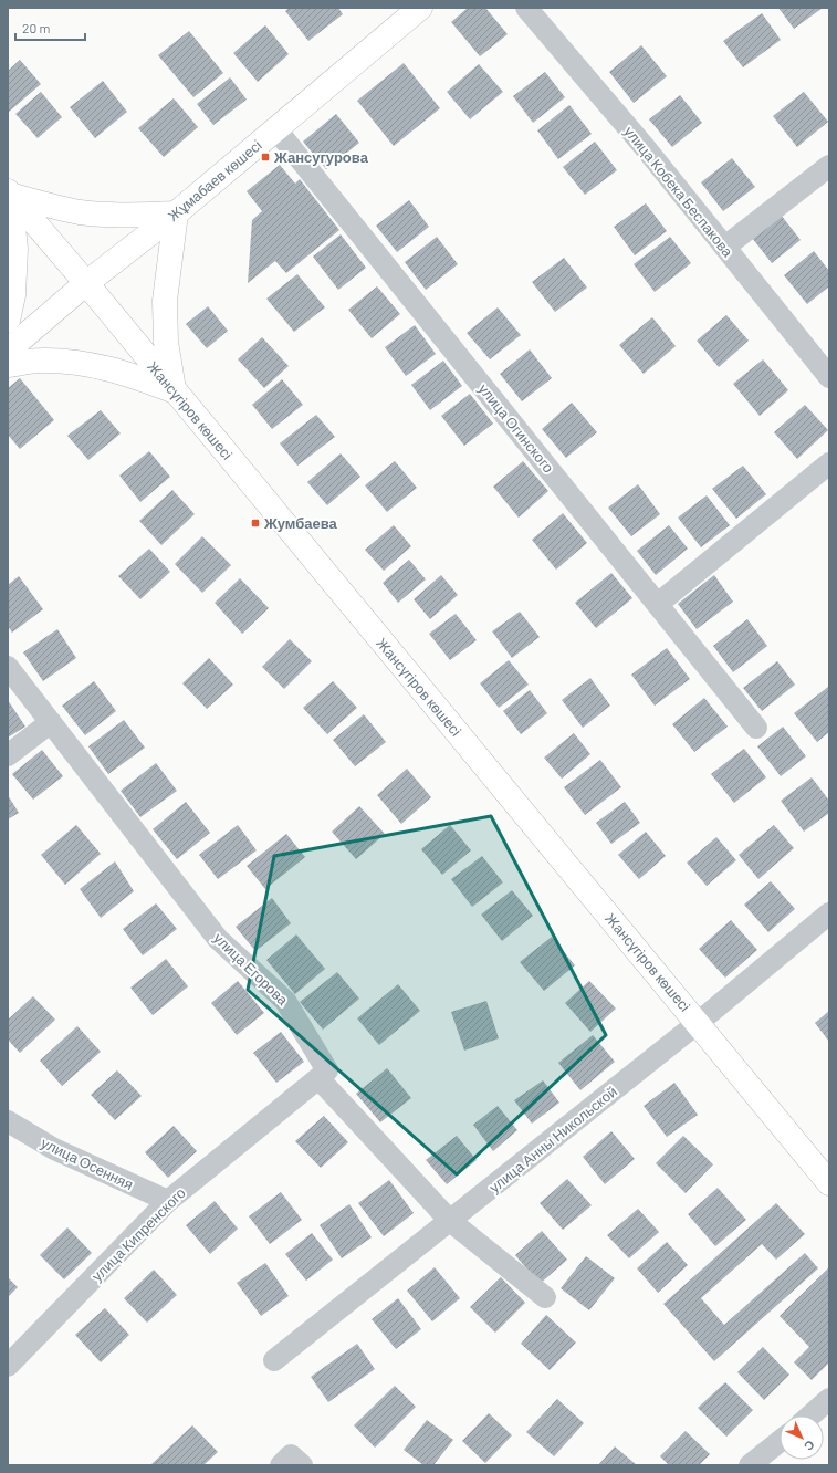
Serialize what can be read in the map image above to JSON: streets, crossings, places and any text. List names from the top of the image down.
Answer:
{
  "streets": {
    "main road": ["Жұмабаев көшесі", "Жансүгіров көшесі"],
    "street": [
      "улица Кобека Беспакова",
      "улица Огинского",
      "улица Егорова",
      "улица Анны Никольской",
      "улица Осенняя",
      "улица Кипренского"
    ]
  },
  "crossings": [
    ["Жұмабаев көшесі", "Жансүгіров көшесі"],
    ["Жұмабаев көшесі", "улица Огинского"],
    ["Жансүгіров көшесі", "улица Анны Никольской"],
    ["улица Егорова", "улица Кипренского"],
    ["улица Осенняя", "улица Кипренского"]
  ],
  "places": {
    "transit": ["Жансугурова", "Жумбаева"]
  },
  "scale_bar": "20 m",
  "north": "bottom right"
}
